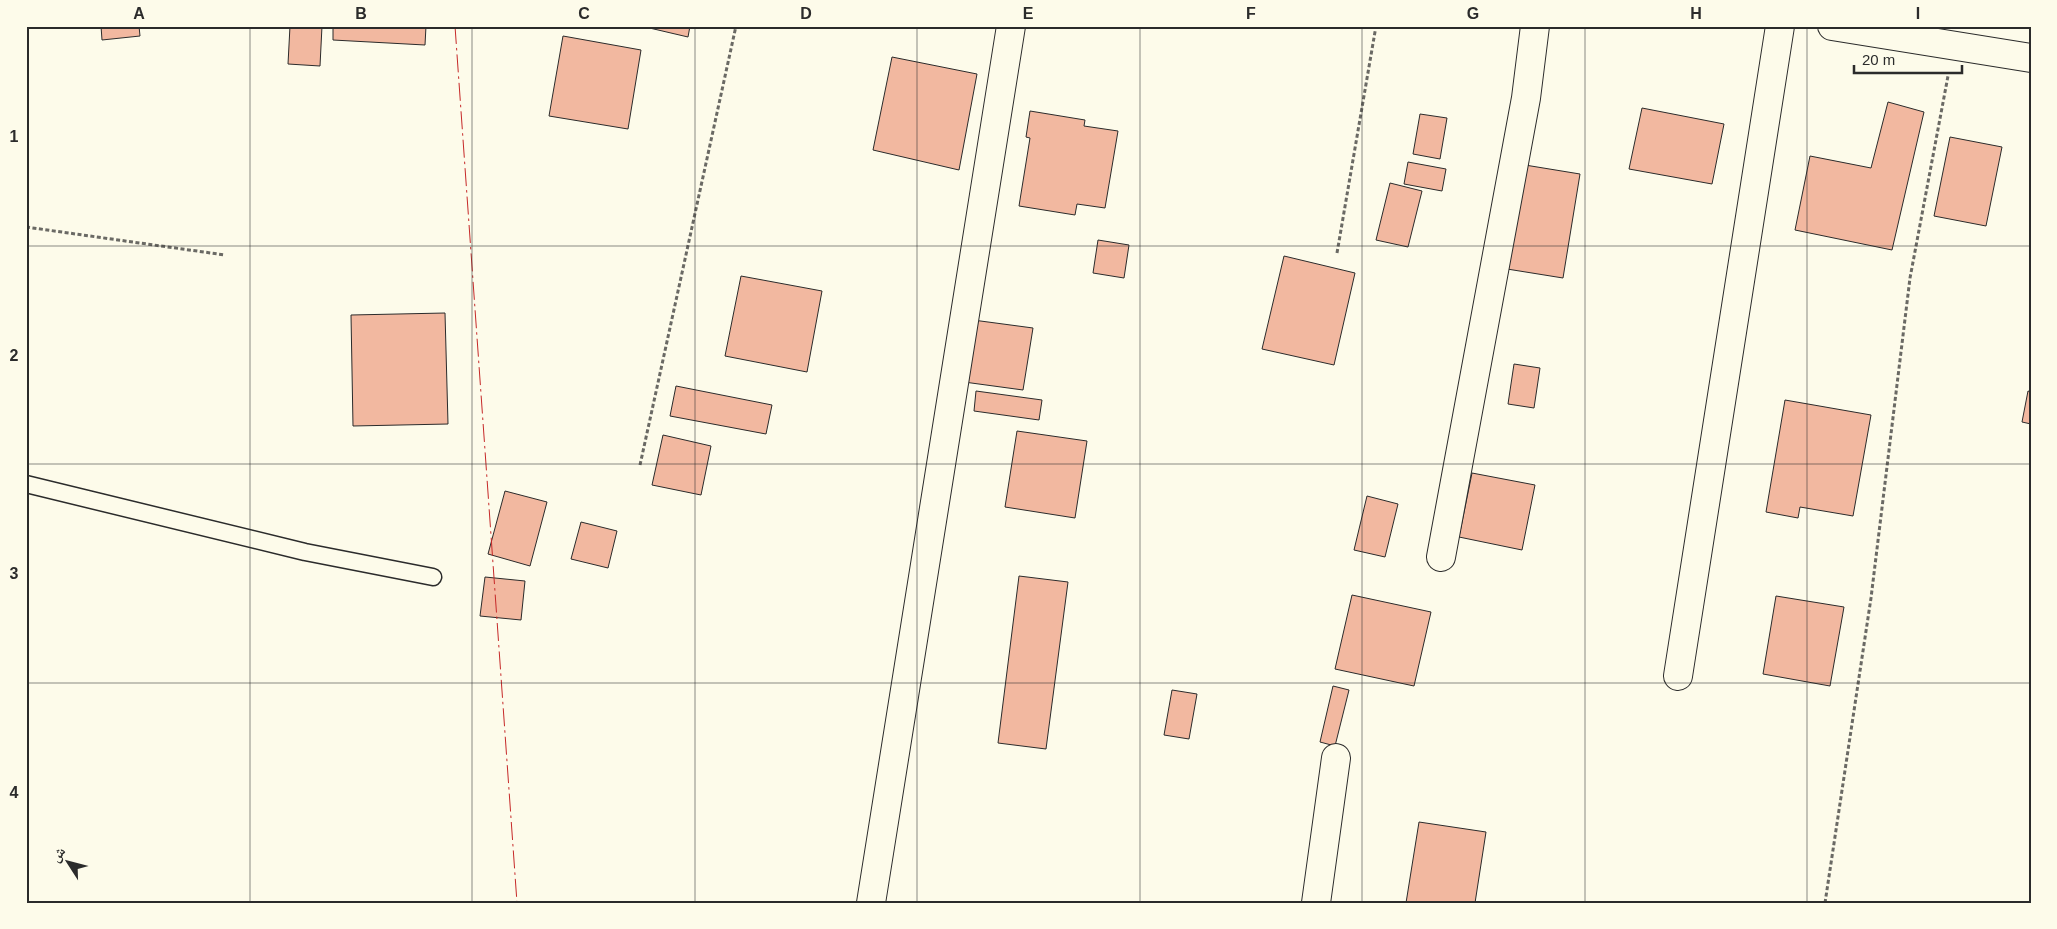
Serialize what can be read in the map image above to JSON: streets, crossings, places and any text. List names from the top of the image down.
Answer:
{
  "scale_bar": "20 m",
  "north": "top left",
  "grid": {
    "columns": [
      "A",
      "B",
      "C",
      "D",
      "E",
      "F",
      "G",
      "H",
      "I"
    ],
    "rows": [
      "1",
      "2",
      "3",
      "4"
    ]
  }
}
